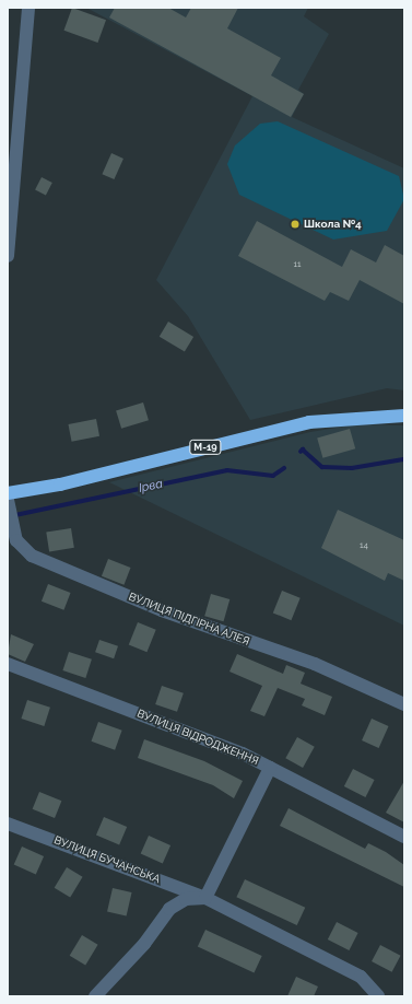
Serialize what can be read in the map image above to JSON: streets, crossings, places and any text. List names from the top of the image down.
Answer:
{
  "streets": {
    "highway": ["М-19"],
    "street": ["ВУЛИЦЯ ПІДГІРНА АЛЕЯ", "ВУЛИЦЯ ВІДРОДЖЕННЯ", "ВУЛИЦЯ БУЧАНСЬКА"]
  },
  "water": ["Ірва"],
  "places": ["Школа №4"],
  "house_numbers": ["11", "14"]
}
